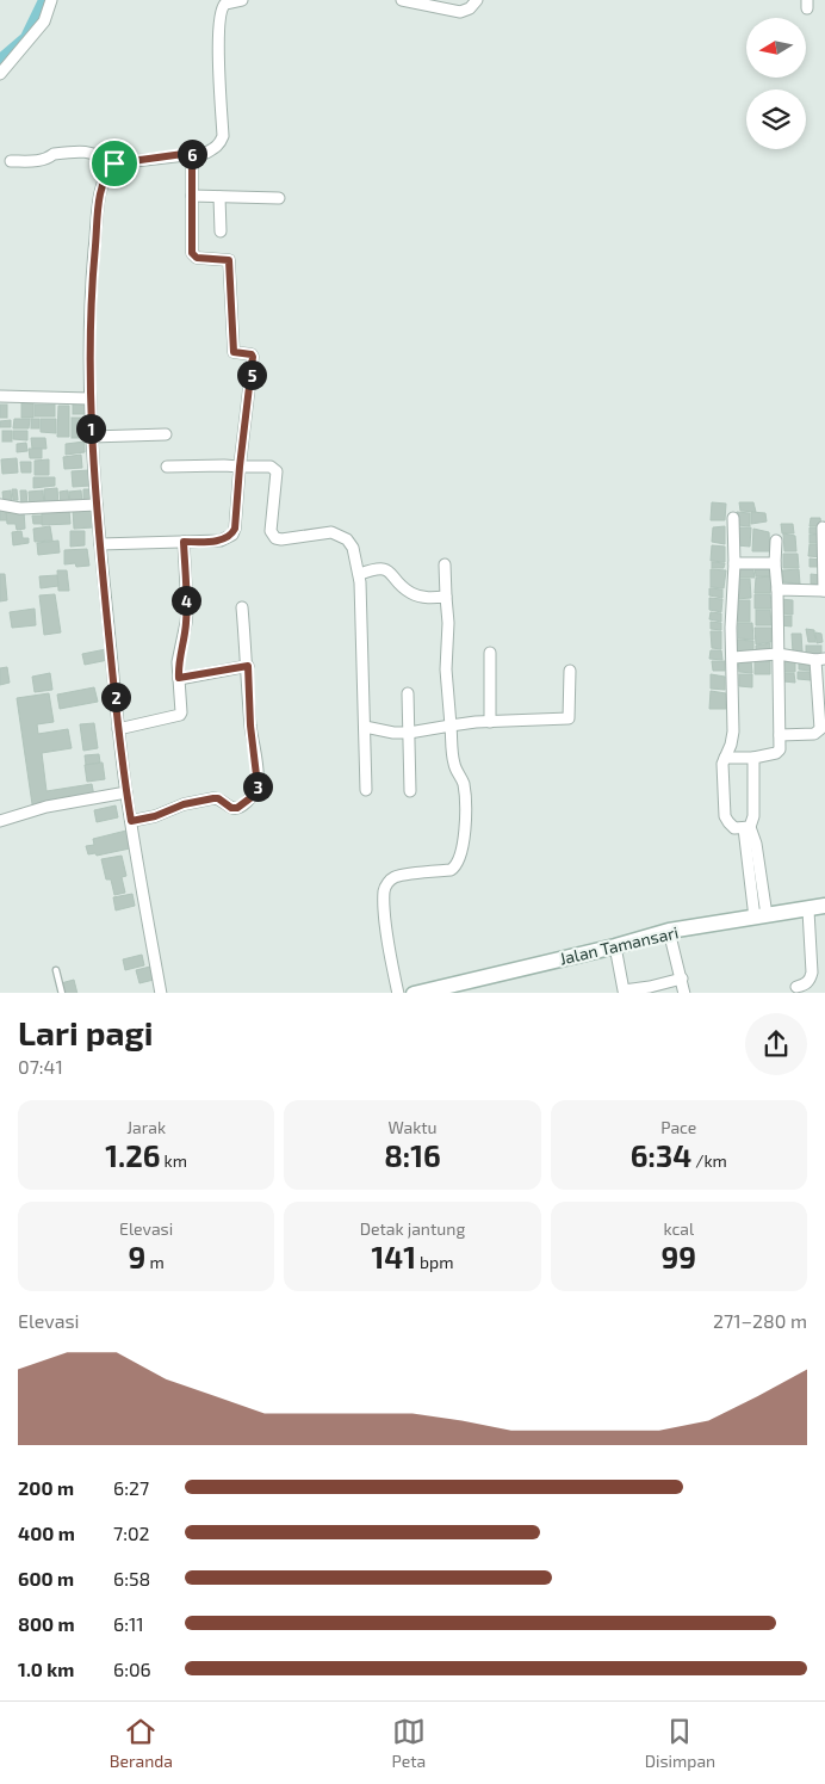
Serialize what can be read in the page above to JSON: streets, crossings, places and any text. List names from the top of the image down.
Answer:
{
  "streets": {
    "main road": ["Jalan Tamansari"]
  },
  "north": "left",
  "page": {
    "pins": [
      "6",
      "5",
      "1",
      "4",
      "2",
      "3"
    ],
    "heading": ["Lari pagi", "07:41"],
    "stats": [
      ["Jarak", "1.26 km"],
      ["Waktu", "8:16"],
      ["Pace", "6:34 /km"],
      ["Elevasi", "9 m"],
      ["Detak jantung", "141 bpm"],
      ["kcal", "99"]
    ],
    "chart": ["Elevasi", "271–280 m"],
    "list": [
      {
        "name": "200 m",
        "note": "6:27"
      },
      {
        "name": "400 m",
        "note": "7:02"
      },
      {
        "name": "600 m",
        "note": "6:58"
      },
      {
        "name": "800 m",
        "note": "6:11"
      },
      {
        "name": "1.0 km",
        "note": "6:06"
      }
    ],
    "tabs": ["Beranda", "Peta", "Disimpan"]
  }
}
